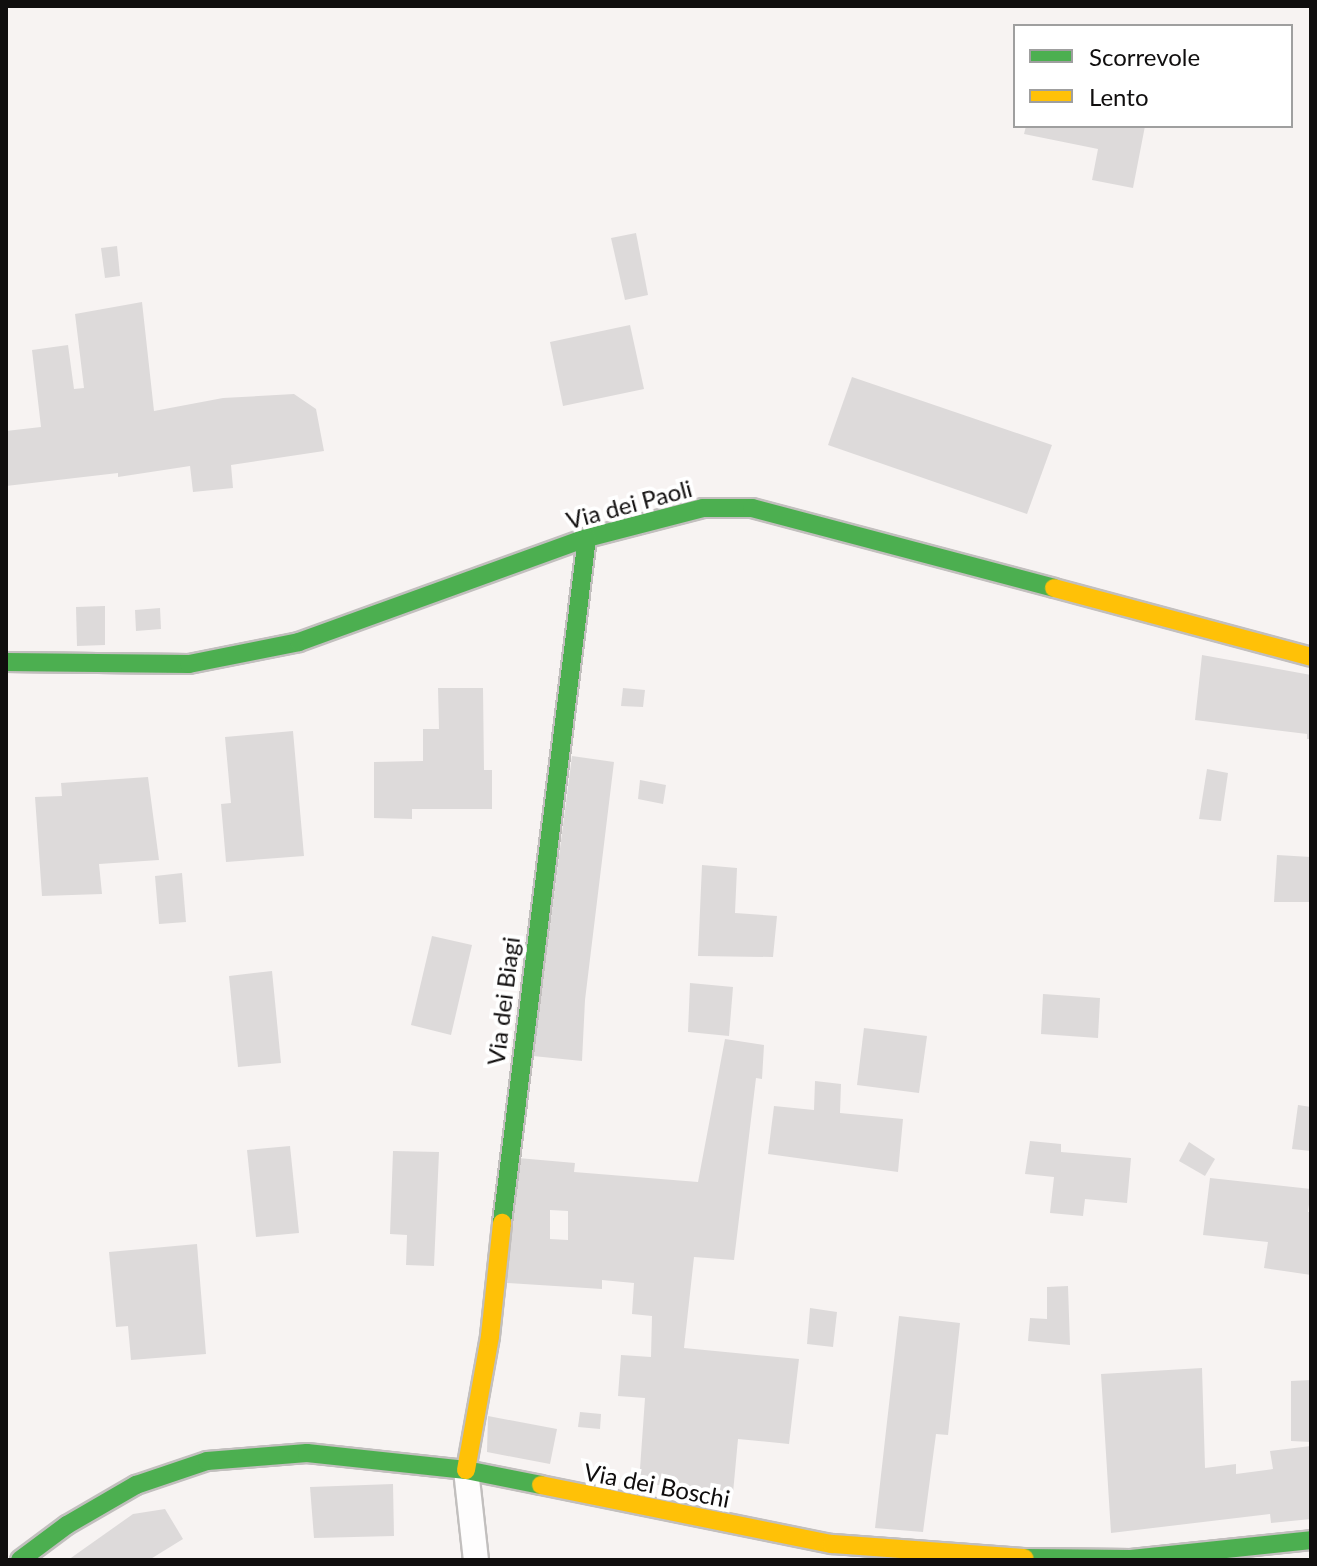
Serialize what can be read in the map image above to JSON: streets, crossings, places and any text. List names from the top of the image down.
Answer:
{
  "streets": {
    "street": ["Via dei Paoli", "Via dei Biagi", "Via dei Boschi"]
  },
  "crossings": [
    ["Via dei Paoli", "Via dei Biagi"],
    ["Via dei Biagi", "Via dei Boschi"]
  ],
  "legend": ["Scorrevole", "Lento"]
}
